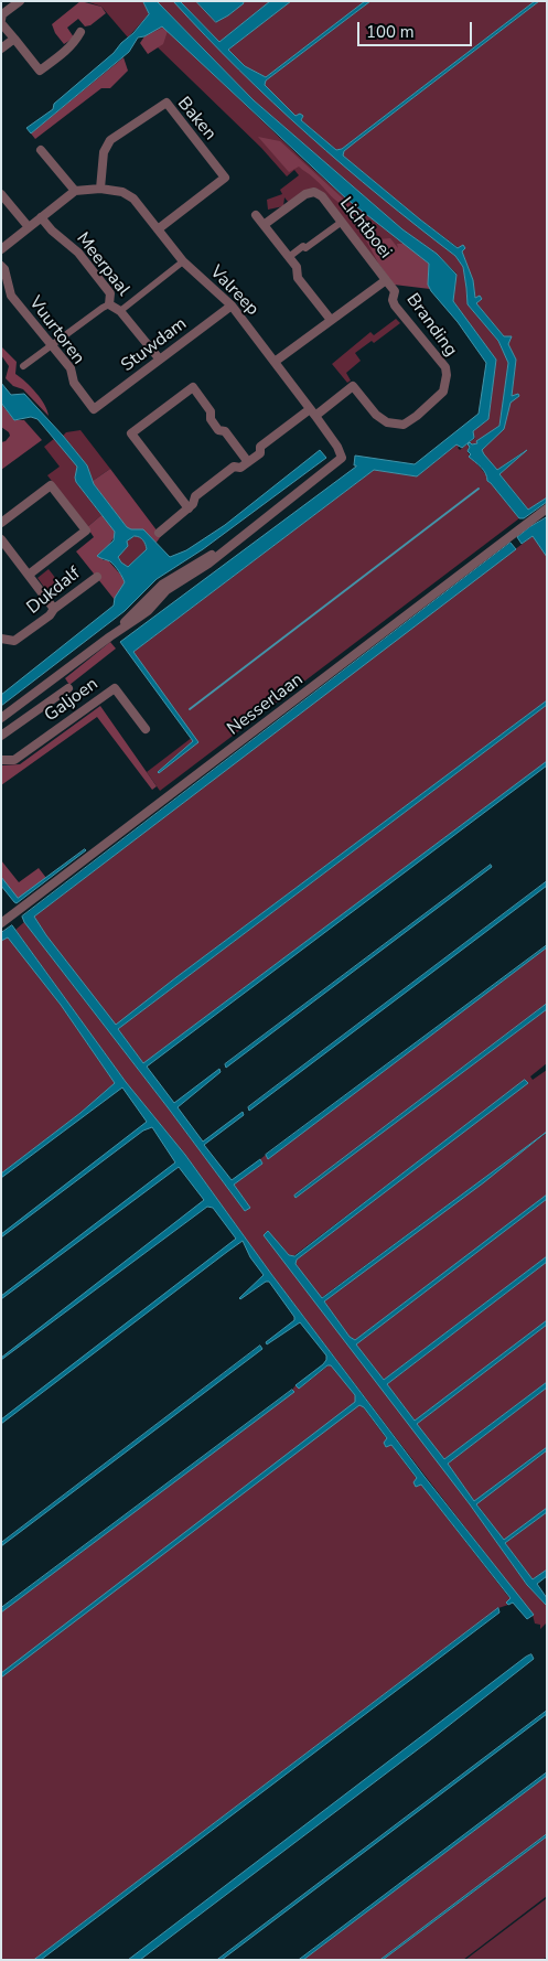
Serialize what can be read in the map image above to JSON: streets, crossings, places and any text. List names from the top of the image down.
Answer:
{
  "streets": {
    "street": [
      "Baken",
      "Lichtboei",
      "Meerpaal",
      "Valreep",
      "Branding",
      "Vuurtoren",
      "Stuwdam",
      "Dukdalf",
      "Galjoen",
      "Nesserlaan"
    ]
  },
  "crossings": [
    ["Baken", "Valreep"],
    ["Lichtboei", "Valreep"],
    ["Lichtboei", "Branding"],
    ["Meerpaal", "Stuwdam"],
    ["Valreep", "Branding"],
    ["Valreep", "Stuwdam"],
    ["Valreep", "Galjoen"],
    ["Vuurtoren", "Stuwdam"]
  ],
  "scale_bar": "100 m"
}
